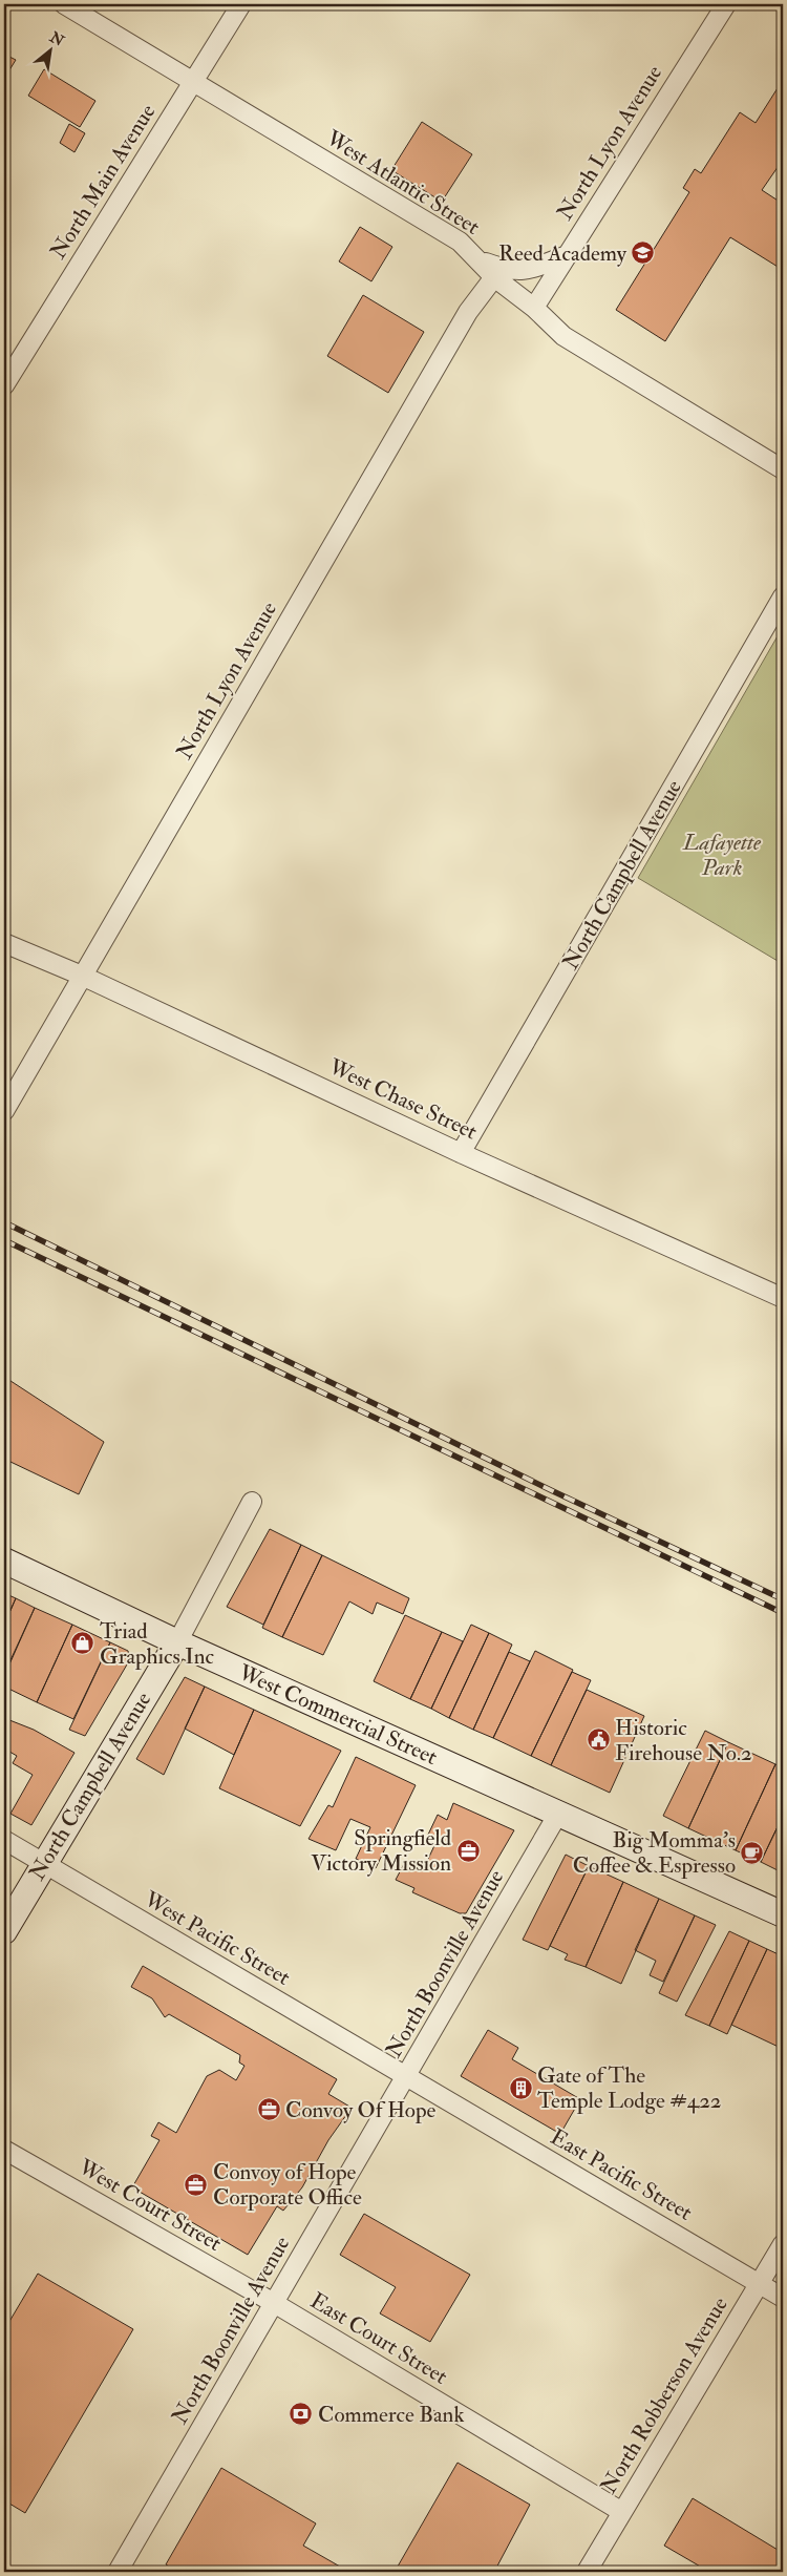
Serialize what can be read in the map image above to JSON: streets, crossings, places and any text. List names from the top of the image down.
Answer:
{
  "streets": {
    "street": [
      "North Lyon Avenue",
      "North Main Avenue",
      "West Atlantic Street",
      "North Campbell Avenue",
      "West Chase Street",
      "West Commercial Street",
      "West Pacific Street",
      "North Boonville Avenue",
      "East Pacific Street",
      "West Court Street",
      "East Court Street",
      "North Robberson Avenue"
    ]
  },
  "crossings": [
    ["North Lyon Avenue", "West Atlantic Street"],
    ["North Lyon Avenue", "West Chase Street"],
    ["North Main Avenue", "West Atlantic Street"],
    ["North Campbell Avenue", "West Chase Street"],
    ["North Campbell Avenue", "West Commercial Street"],
    ["North Campbell Avenue", "West Pacific Street"],
    ["West Commercial Street", "North Boonville Avenue"],
    ["West Pacific Street", "North Boonville Avenue"],
    ["West Pacific Street", "East Pacific Street"],
    ["North Boonville Avenue", "East Pacific Street"],
    ["North Boonville Avenue", "West Court Street"],
    ["North Boonville Avenue", "East Court Street"],
    ["East Pacific Street", "North Robberson Avenue"],
    ["West Court Street", "East Court Street"],
    ["East Court Street", "North Robberson Avenue"]
  ],
  "parks": ["Lafayette Park"],
  "places": {
    "school or university": ["Reed Academy"],
    "shop": ["Triad Graphics Inc"],
    "public building": ["Historic Firehouse No.2"],
    "office": ["Springfield Victory Mission", "Convoy Of Hope", "Convoy of Hope Corporate Office"],
    "cafe": ["Big Momma's Coffee & Espresso"],
    "building": ["Gate of The Temple Lodge #422"],
    "bank": ["Commerce Bank"]
  },
  "north": "top right"
}
